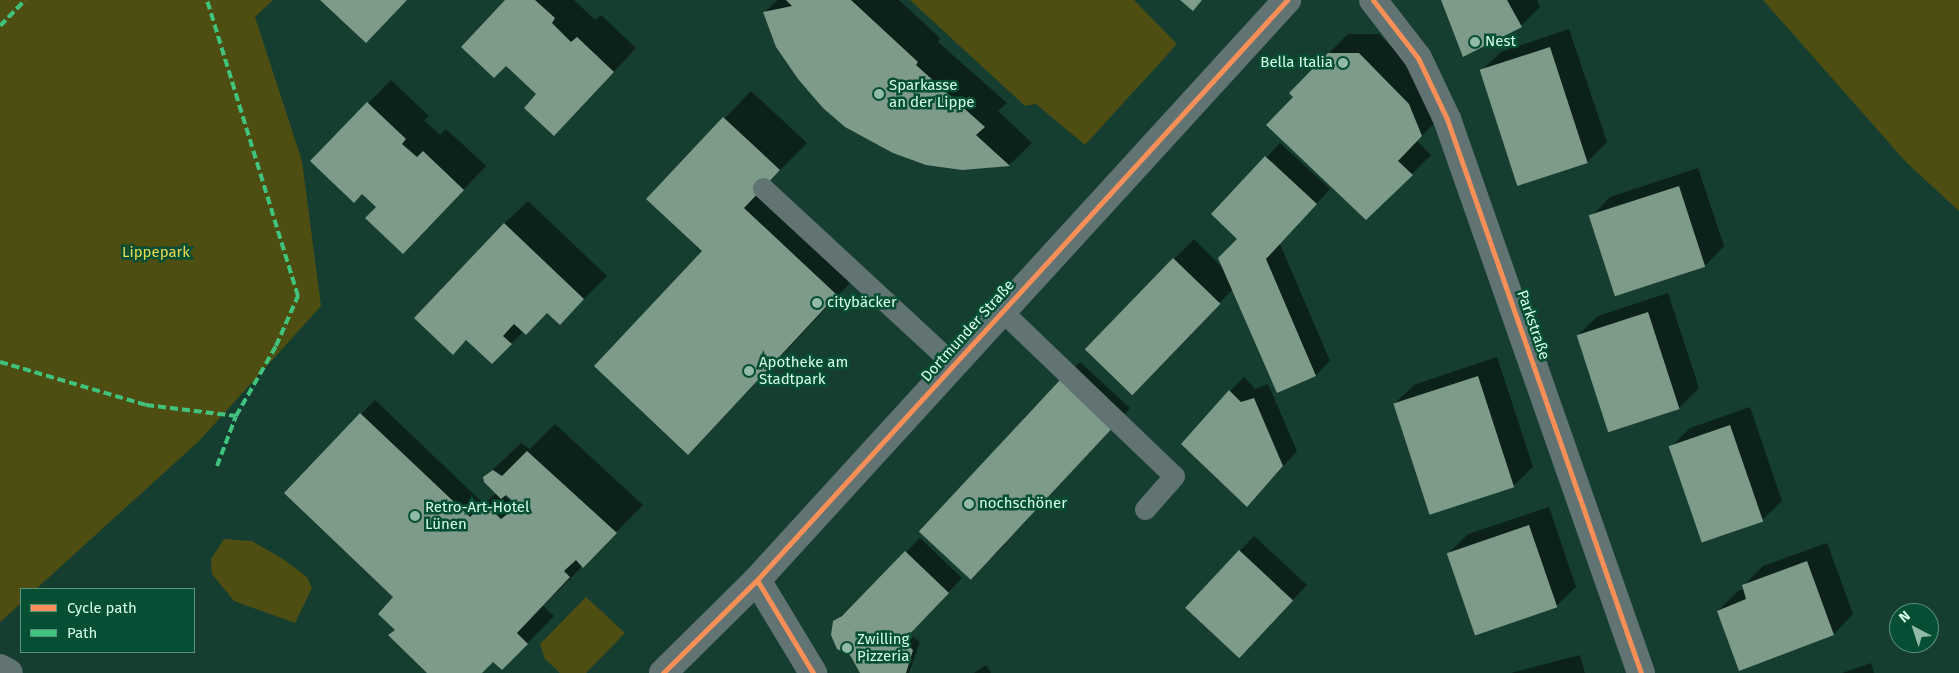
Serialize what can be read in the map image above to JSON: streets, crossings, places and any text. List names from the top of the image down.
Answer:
{
  "streets": {
    "street": ["Parkstraße", "Dortmunder Straße"]
  },
  "parks": ["Lippepark"],
  "places": [
    "Nest",
    "Bella Italia",
    "Sparkasse an der Lippe",
    "citybäcker",
    "Apotheke am Stadtpark",
    "nochschöner",
    "Retro-Art-Hotel Lünen",
    "Zwilling Pizzeria"
  ],
  "legend": ["Cycle path", "Path"],
  "north": "top left"
}
